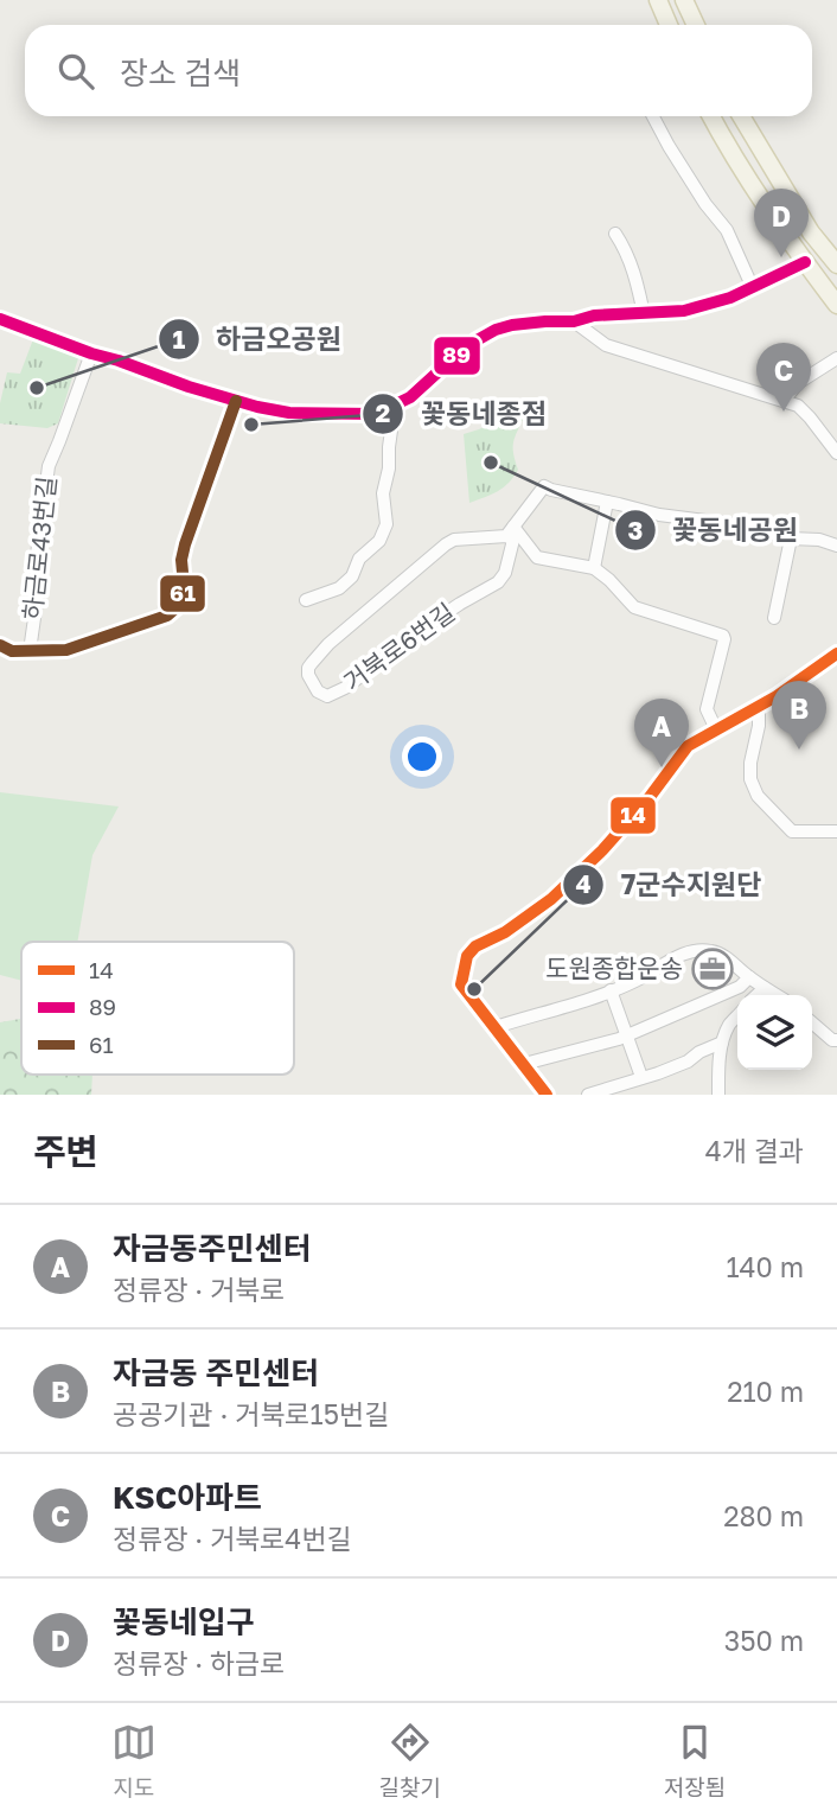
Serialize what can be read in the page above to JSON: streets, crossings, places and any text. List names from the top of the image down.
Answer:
{
  "streets": {
    "street": ["하금로43번길", "거북로6번길"]
  },
  "places": {
    "other": [
      "하금오공원",
      "꽃동네종점",
      "꽃동네공원",
      "7군수지원단"
    ],
    "office": ["도원종합운송"]
  },
  "lines": ["transit line 89", "transit line 61", "transit line 14"],
  "legend": ["14", "89", "61"],
  "page": {
    "search": "장소 검색",
    "pins": [
      "D",
      "C",
      "B",
      "A"
    ],
    "heading": ["주변", "4개 결과"],
    "list": [
      {
        "mark": "A",
        "name": "자금동주민센터",
        "note": "정류장 · 거북로",
        "value": "140 m"
      },
      {
        "mark": "B",
        "name": "자금동 주민센터",
        "note": "공공기관 · 거북로15번길",
        "value": "210 m"
      },
      {
        "mark": "C",
        "name": "KSC아파트",
        "note": "정류장 · 거북로4번길",
        "value": "280 m"
      },
      {
        "mark": "D",
        "name": "꽃동네입구",
        "note": "정류장 · 하금로",
        "value": "350 m"
      }
    ],
    "nav": ["지도", "길찾기", "저장됨"]
  }
}
